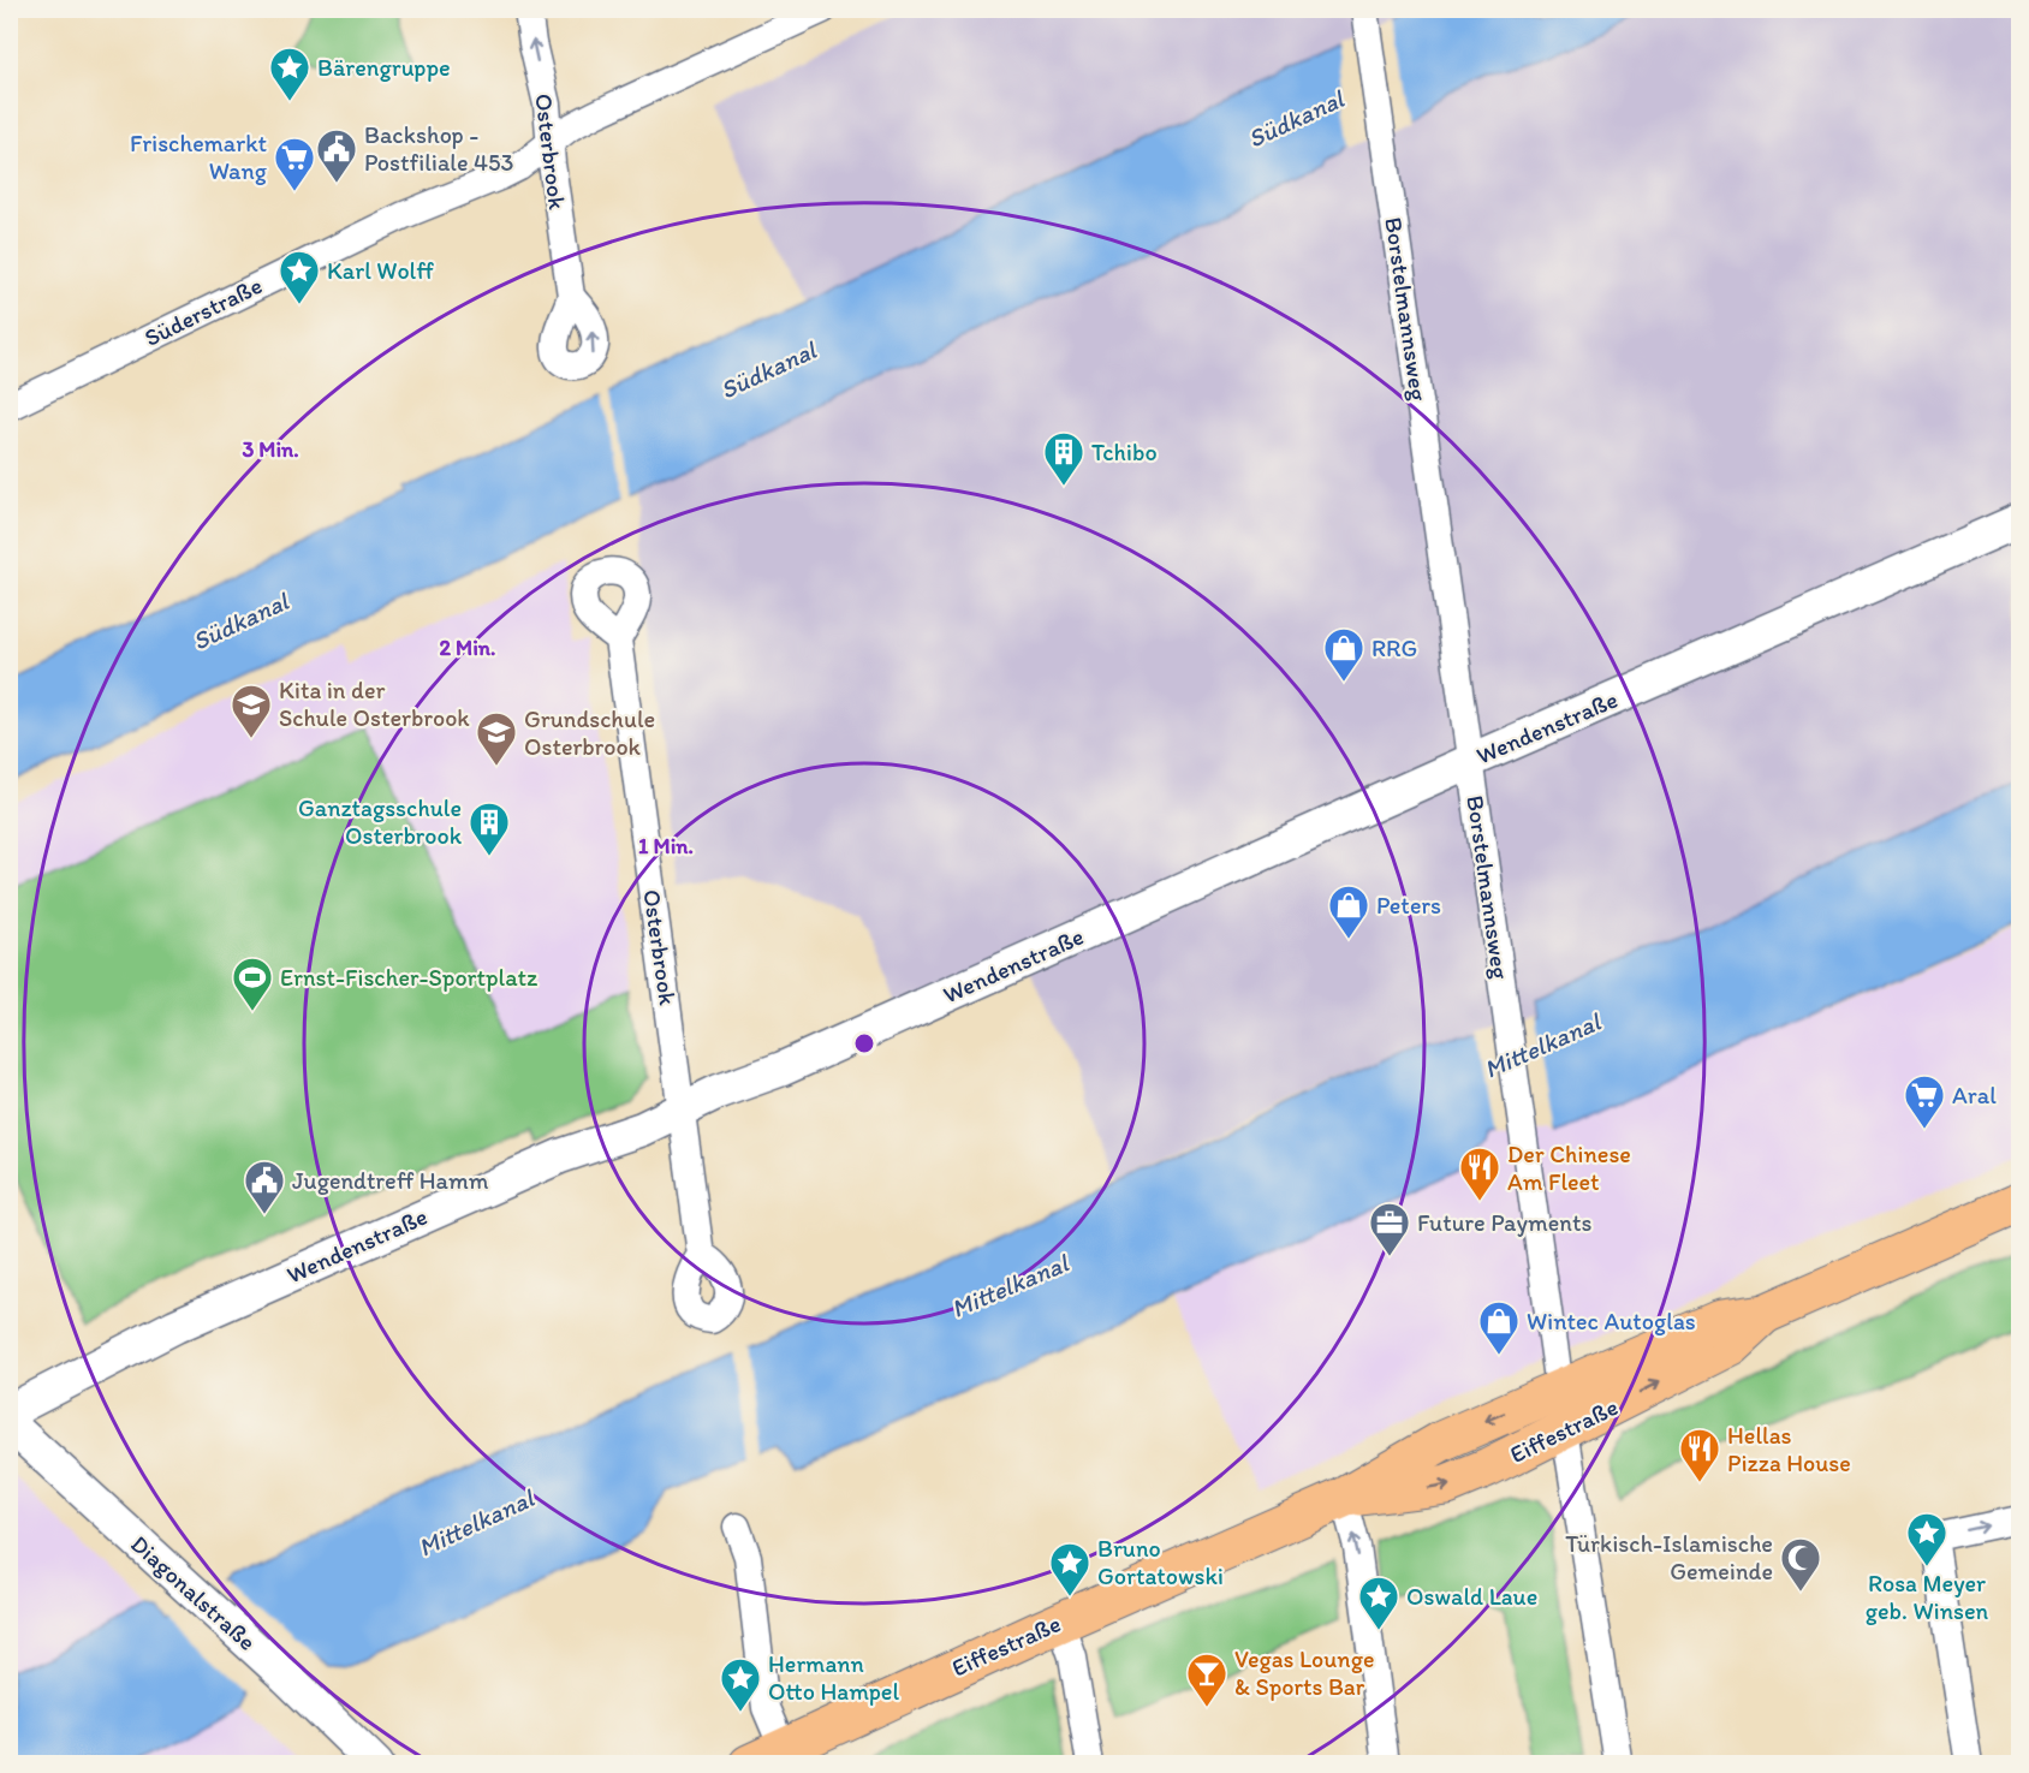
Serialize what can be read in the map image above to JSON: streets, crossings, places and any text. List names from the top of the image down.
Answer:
{
  "streets": {
    "main road": ["Eiffestraße"],
    "street": [
      "Osterbrook",
      "Borstelmannsweg",
      "Süderstraße",
      "Wendenstraße",
      "Diagonalstraße"
    ]
  },
  "crossings": [
    ["Osterbrook", "Süderstraße"],
    ["Osterbrook", "Wendenstraße"],
    ["Borstelmannsweg", "Wendenstraße"],
    ["Borstelmannsweg", "Eiffestraße"]
  ],
  "water": ["Südkanal", "Mittelkanal"],
  "places": {
    "place": [
      "Bärengruppe",
      "Karl Wolff",
      "Rosa Meyer geb. Winsen",
      "Bruno Gortatowski",
      "Oswald Laue",
      "Hermann Otto Hampel"
    ],
    "public building": ["Backshop - Postfiliale 453", "Jugendtreff Hamm"],
    "supermarket": ["Frischemarkt Wang", "Aral"],
    "building": ["Tchibo", "Ganztagsschule Osterbrook"],
    "shop": ["RRG", "Peters", "Wintec Autoglas"],
    "school or university": ["Kita in der Schule Osterbrook", "Grundschule Osterbrook"],
    "sports": ["Ernst-Fischer-Sportplatz"],
    "restaurant": ["Der Chinese Am Fleet", "Hellas Pizza House"],
    "office": ["Future Payments"],
    "mosque": ["Türkisch-Islamische Gemeinde"],
    "bar": ["Vegas Lounge & Sports Bar"]
  },
  "rings": ["3 Min.", "2 Min.", "1 Min."]
}
